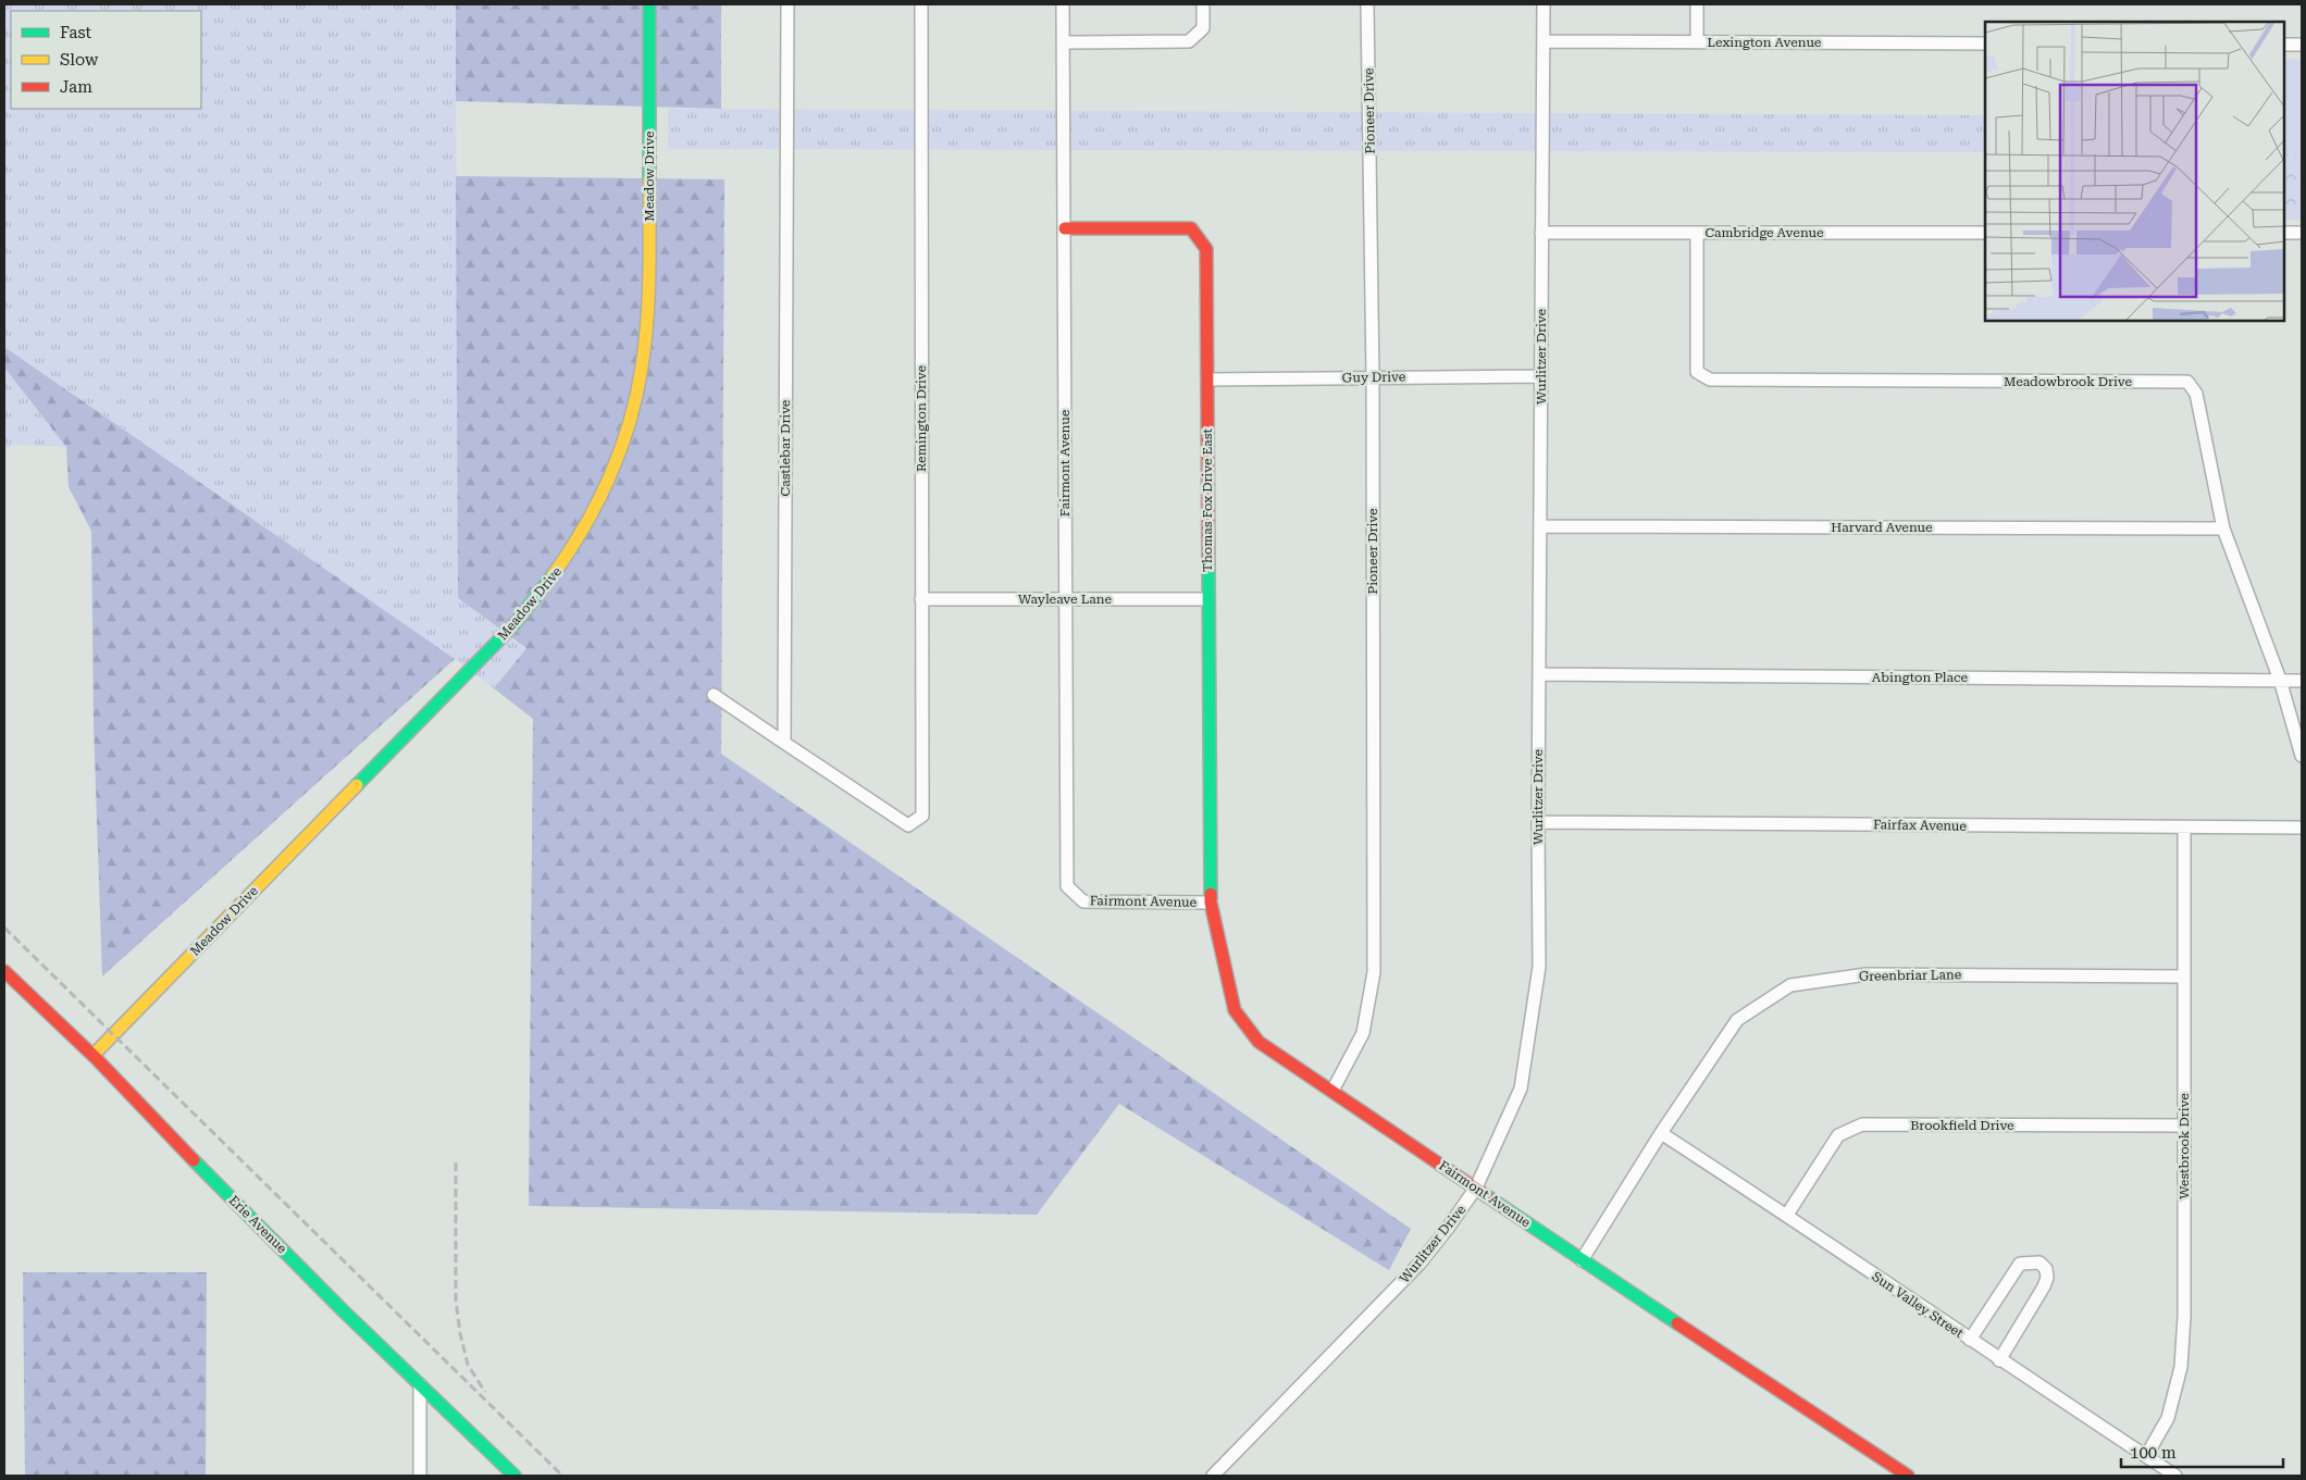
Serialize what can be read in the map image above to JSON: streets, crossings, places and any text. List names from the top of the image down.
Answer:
{
  "streets": {
    "street": [
      "Lexington Avenue",
      "Pioneer Drive",
      "Meadow Drive",
      "Cambridge Avenue",
      "Wurlitzer Drive",
      "Guy Drive",
      "Meadowbrook Drive",
      "Remington Drive",
      "Castlebar Drive",
      "Fairmont Avenue",
      "Thomas Fox Drive East",
      "Harvard Avenue",
      "Wayleave Lane",
      "Abington Place",
      "Fairfax Avenue",
      "Greenbriar Lane",
      "Brookfield Drive",
      "Westbrook Drive",
      "Erie Avenue",
      "Sun Valley Street"
    ]
  },
  "crossings": [
    ["Lexington Avenue", "Wurlitzer Drive"],
    ["Pioneer Drive", "Guy Drive"],
    ["Pioneer Drive", "Fairmont Avenue"],
    ["Meadow Drive", "Erie Avenue"],
    ["Cambridge Avenue", "Wurlitzer Drive"],
    ["Cambridge Avenue", "Meadowbrook Drive"],
    ["Wurlitzer Drive", "Guy Drive"],
    ["Wurlitzer Drive", "Fairmont Avenue"],
    ["Wurlitzer Drive", "Harvard Avenue"],
    ["Wurlitzer Drive", "Abington Place"],
    ["Wurlitzer Drive", "Fairfax Avenue"],
    ["Guy Drive", "Thomas Fox Drive East"],
    ["Meadowbrook Drive", "Harvard Avenue"],
    ["Meadowbrook Drive", "Abington Place"],
    ["Remington Drive", "Castlebar Drive"],
    ["Remington Drive", "Wayleave Lane"],
    ["Fairmont Avenue", "Thomas Fox Drive East"],
    ["Fairmont Avenue", "Wayleave Lane"],
    ["Fairmont Avenue", "Greenbriar Lane"],
    ["Thomas Fox Drive East", "Wayleave Lane"],
    ["Fairfax Avenue", "Westbrook Drive"],
    ["Greenbriar Lane", "Westbrook Drive"],
    ["Greenbriar Lane", "Sun Valley Street"],
    ["Brookfield Drive", "Westbrook Drive"],
    ["Brookfield Drive", "Sun Valley Street"],
    ["Westbrook Drive", "Sun Valley Street"]
  ],
  "legend": ["Fast", "Slow", "Jam"],
  "scale_bar": "100 m"
}
